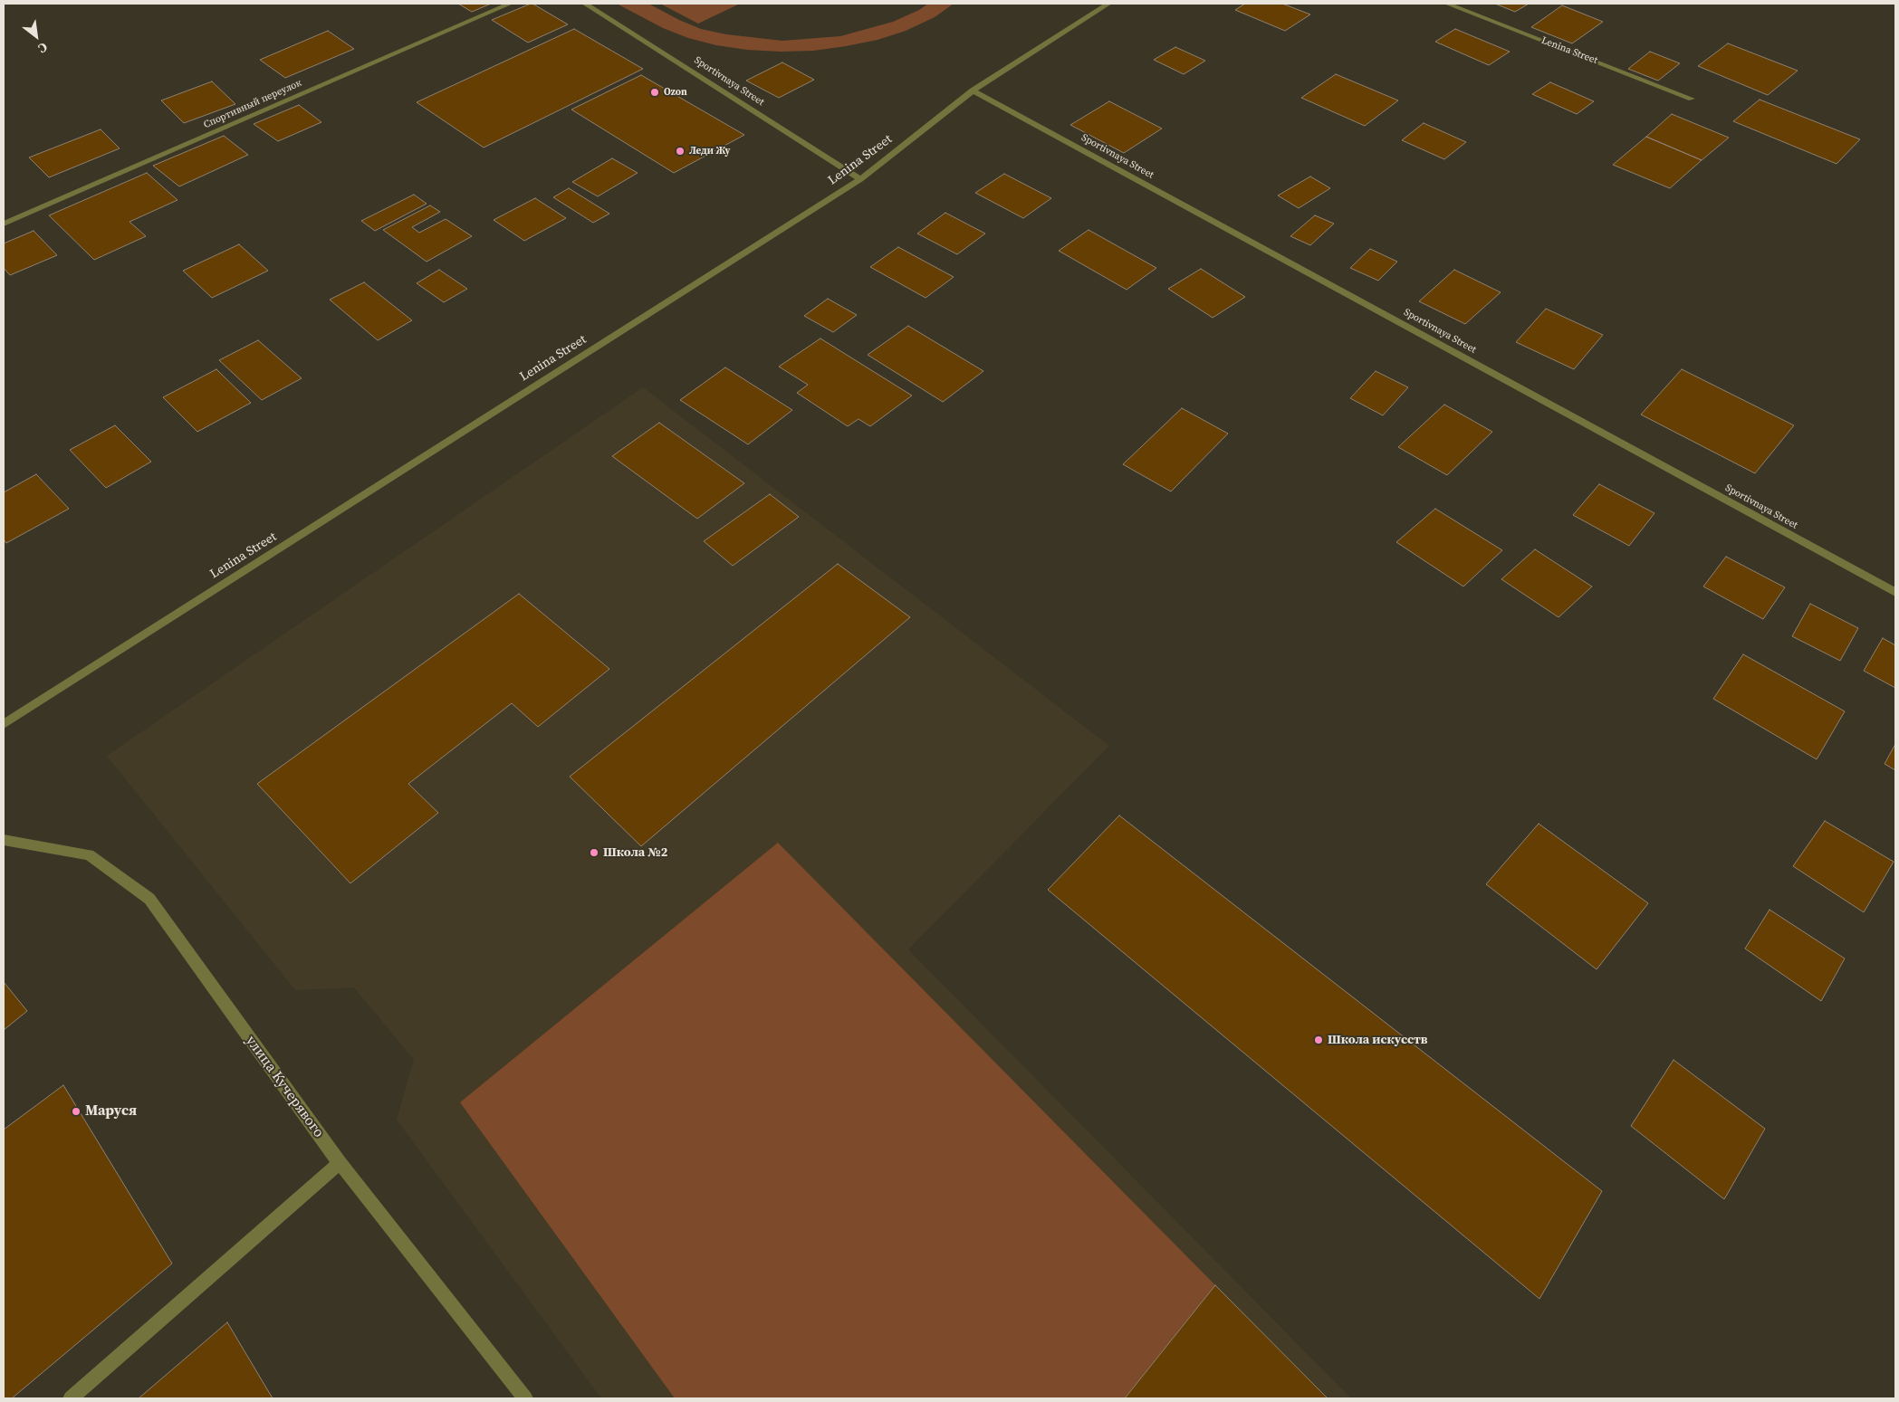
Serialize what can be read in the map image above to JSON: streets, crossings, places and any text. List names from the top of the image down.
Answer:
{
  "streets": {
    "street": [
      "Lenina Street",
      "Sportivnaya Street",
      "Спортивный переулок",
      "улица Кучерявого"
    ]
  },
  "crossings": [
    ["Lenina Street", "Sportivnaya Street"]
  ],
  "places": [
    "Ozon",
    "Леди Жу",
    "Школа №2",
    "Школа искусств",
    "Маруся"
  ],
  "north": "bottom right"
}
